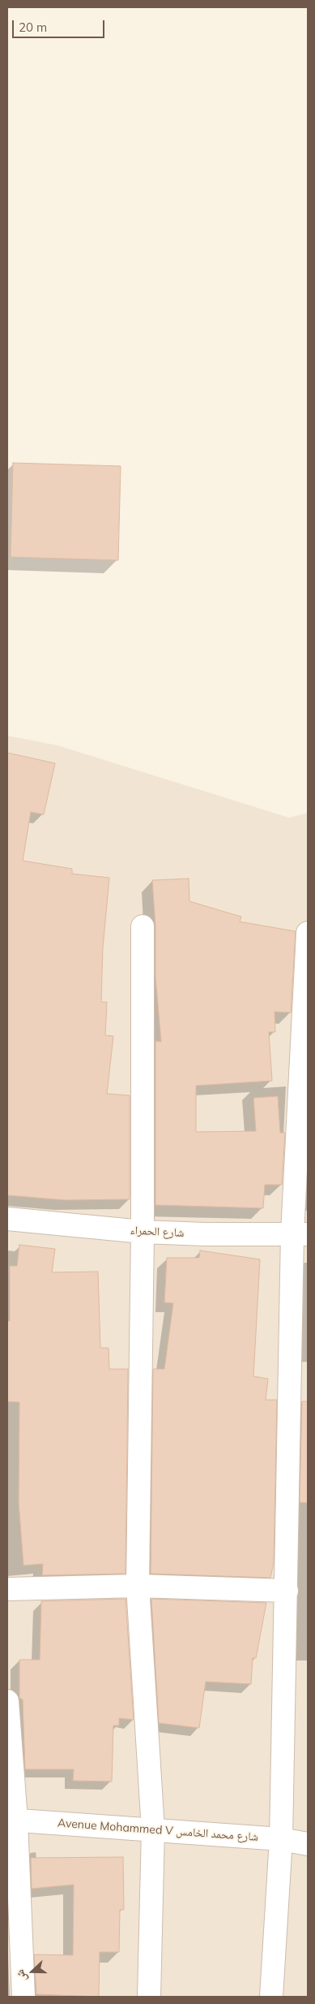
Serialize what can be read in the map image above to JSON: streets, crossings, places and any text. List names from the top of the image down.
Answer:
{
  "streets": {
    "street": ["شارع الحمراء", "Avenue Mohammed V شارع محمد الخامس"]
  },
  "scale_bar": "20 m",
  "north": "left"
}
